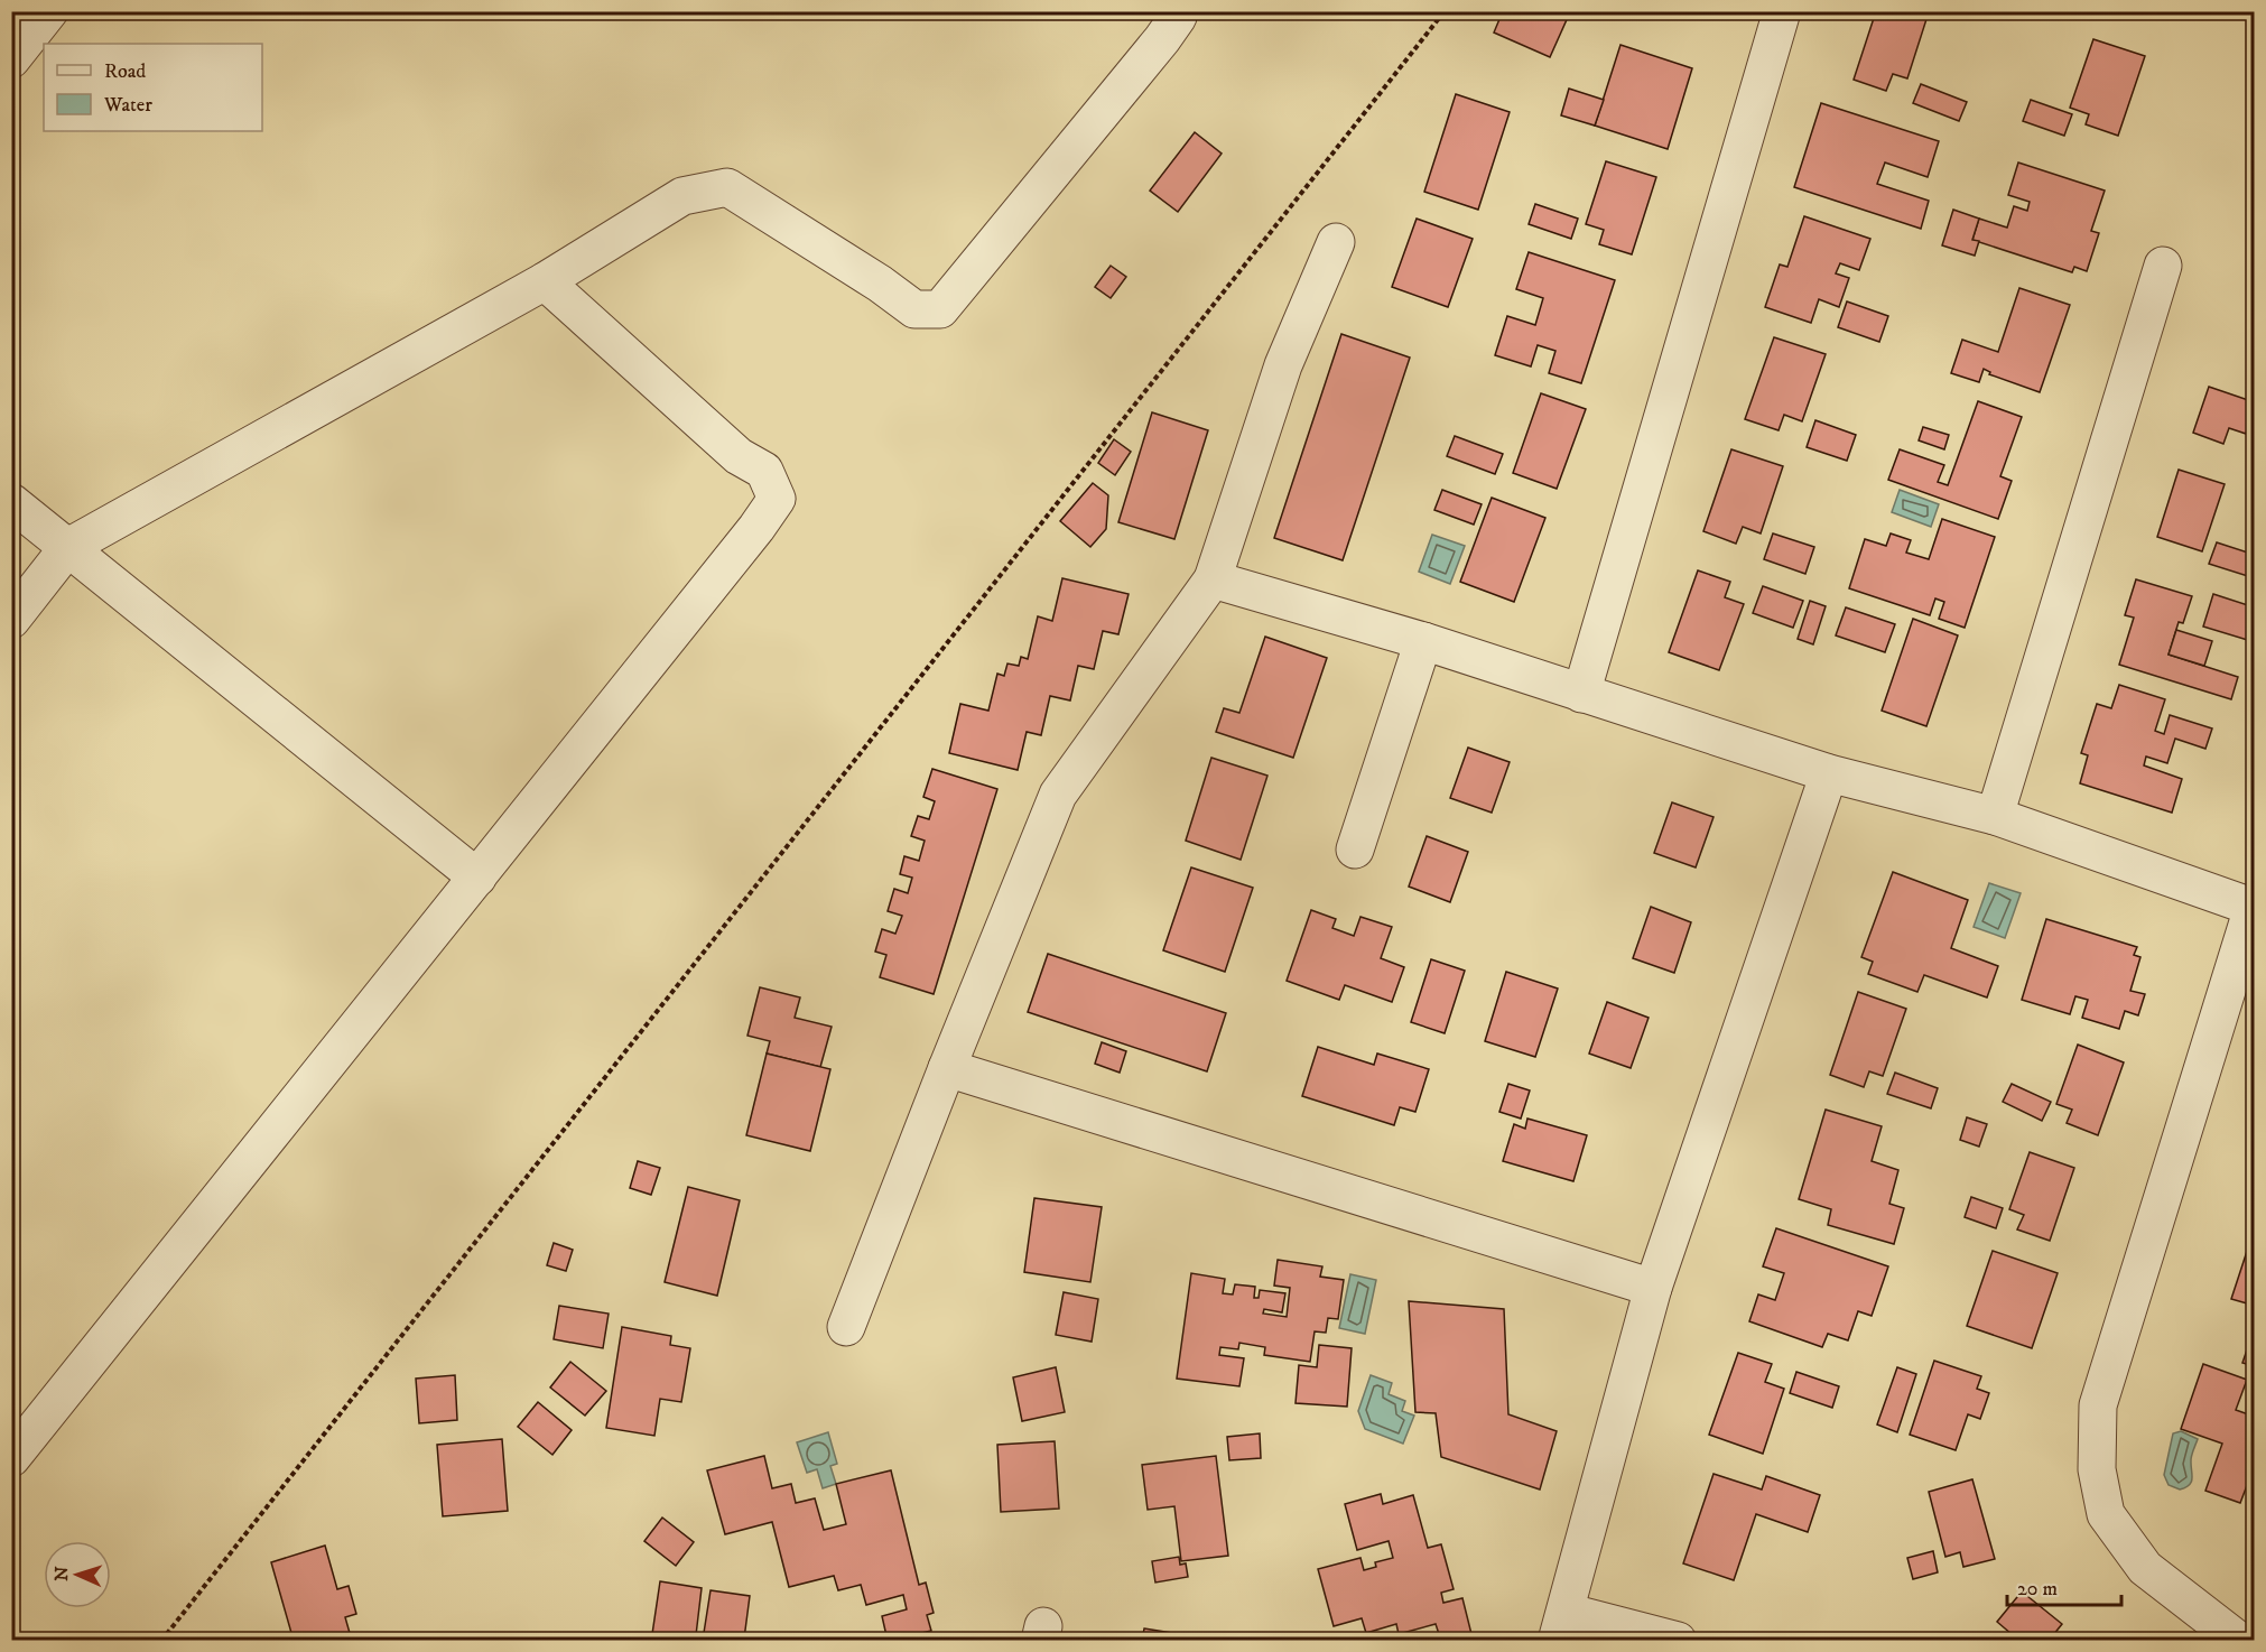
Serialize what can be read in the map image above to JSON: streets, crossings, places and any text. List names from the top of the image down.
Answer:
{
  "legend": ["Road", "Water"],
  "scale_bar": "20 m",
  "north": "left"
}
